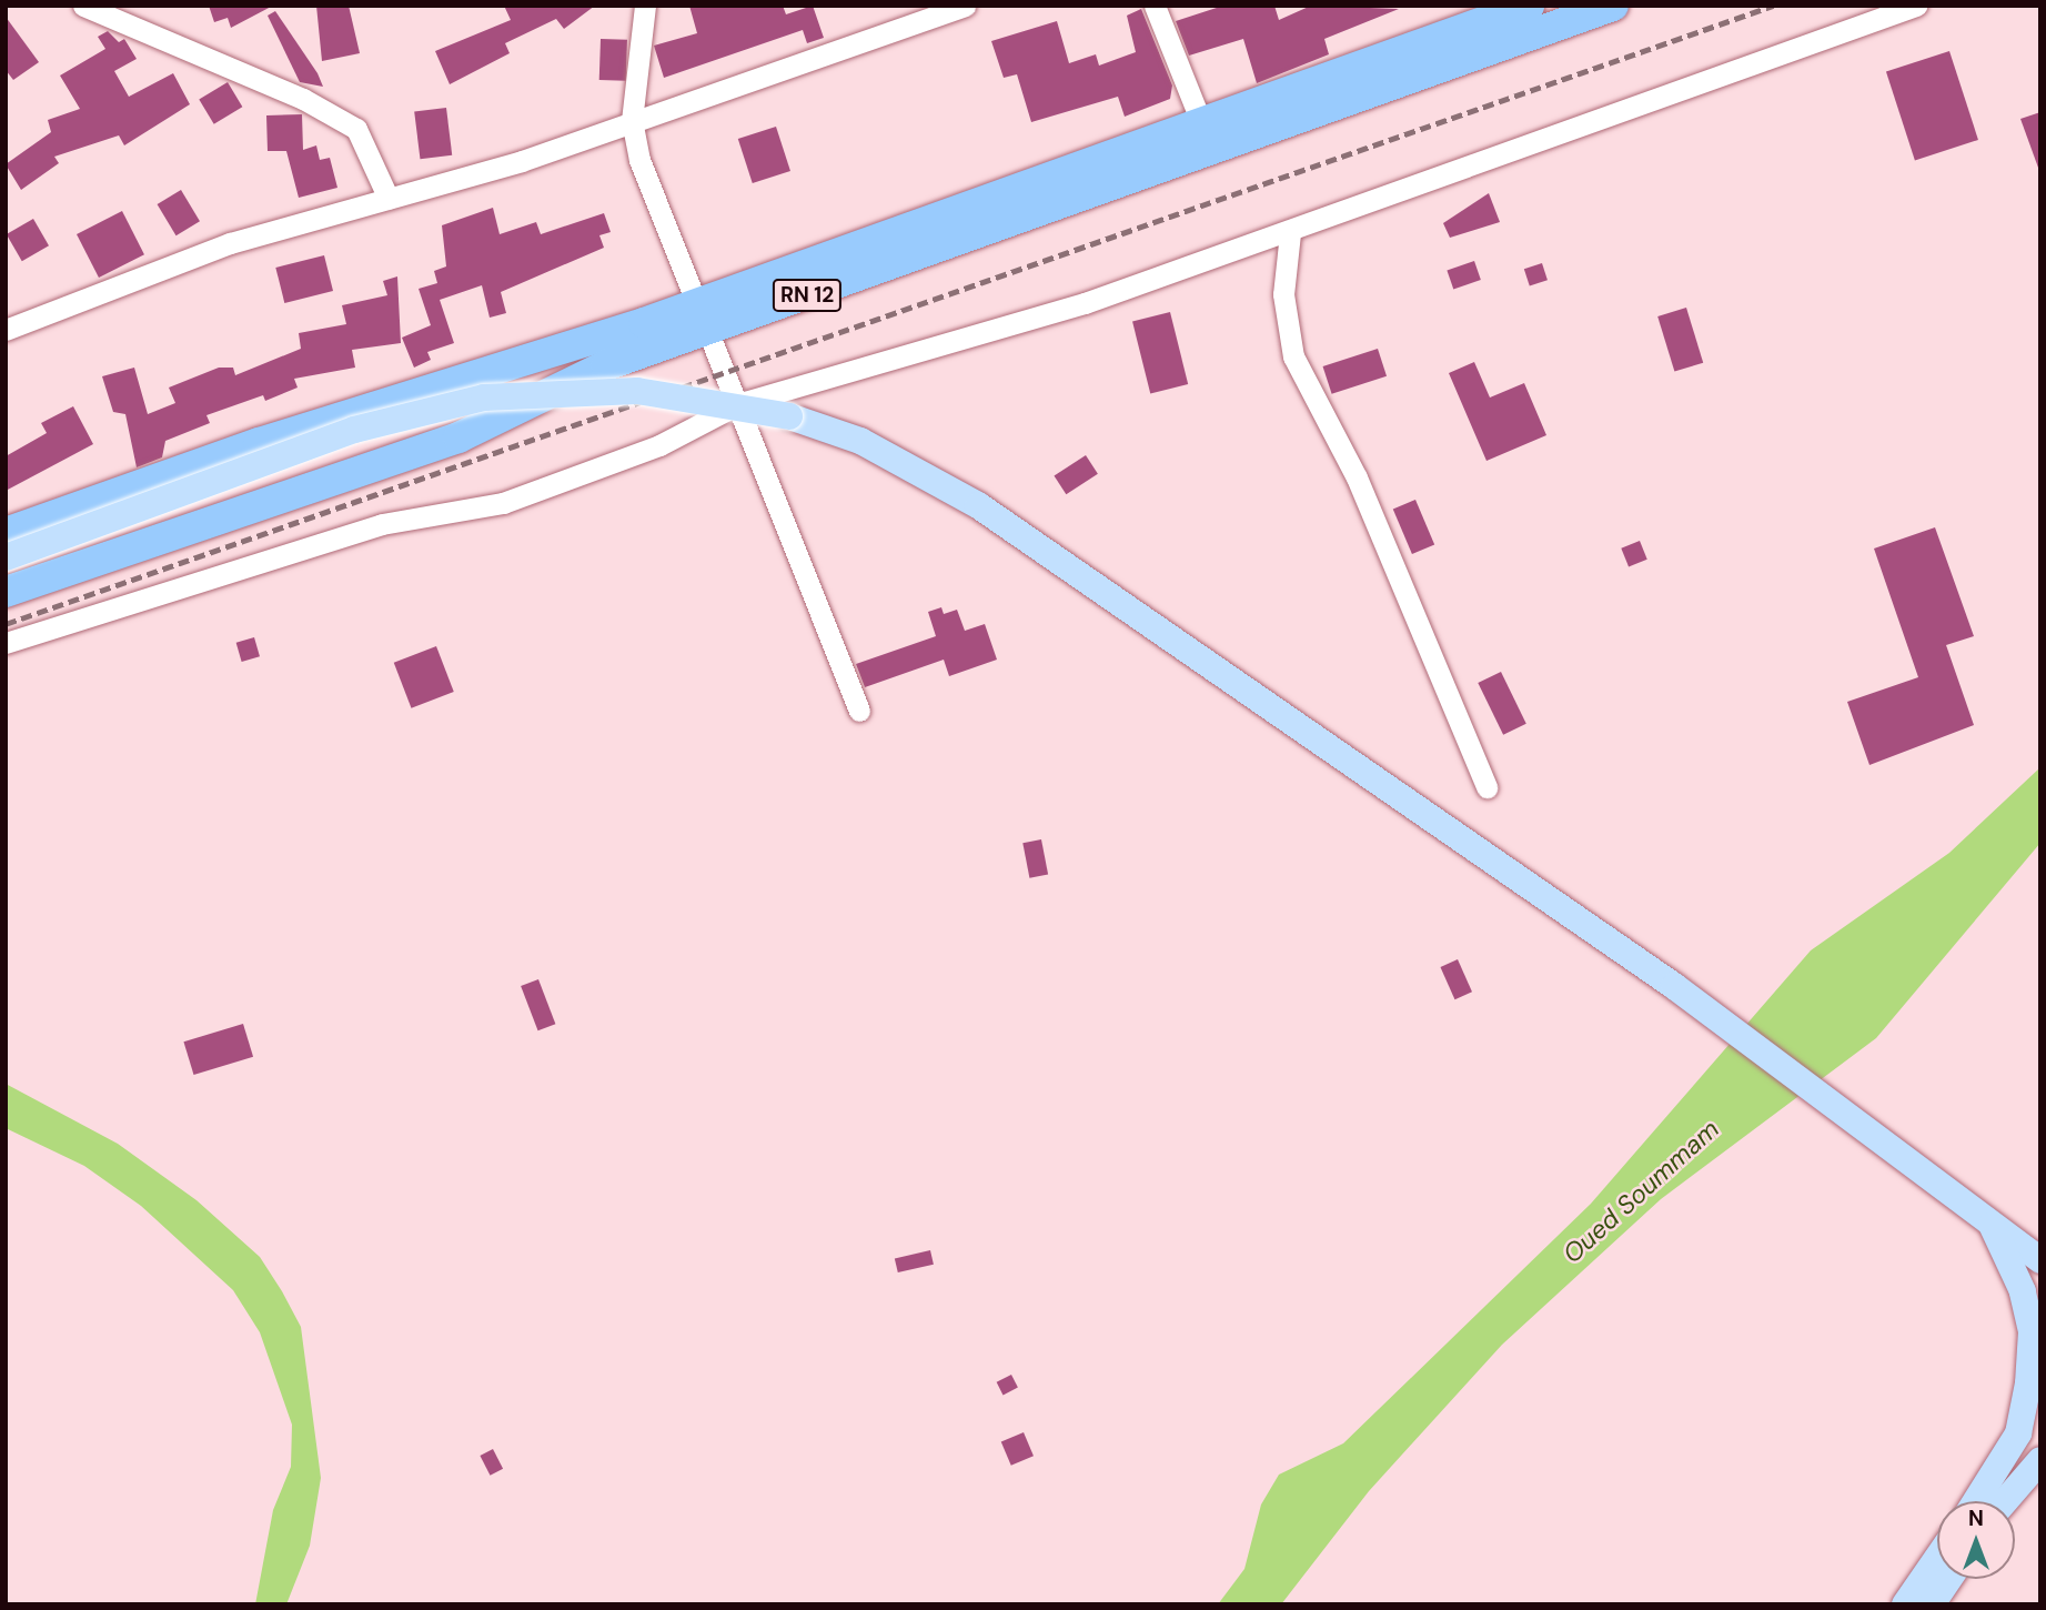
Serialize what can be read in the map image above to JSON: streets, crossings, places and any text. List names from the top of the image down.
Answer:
{
  "streets": {
    "highway": ["RN 12"]
  },
  "water": ["Oued Soummam"],
  "north": "top"
}
